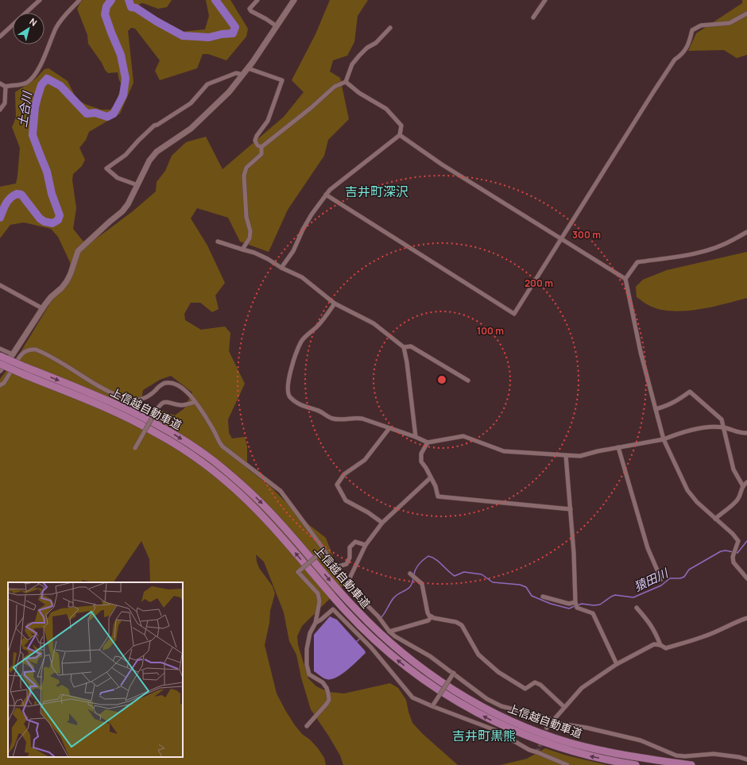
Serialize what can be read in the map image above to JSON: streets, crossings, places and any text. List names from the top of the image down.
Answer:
{
  "streets": {
    "highway": ["上信越自動車道"]
  },
  "districts": ["吉井町深沢", "吉井町黒熊"],
  "water": ["土合川", "猿田川"],
  "north": "top right",
  "rings": ["300 m", "200 m", "100 m"]
}
